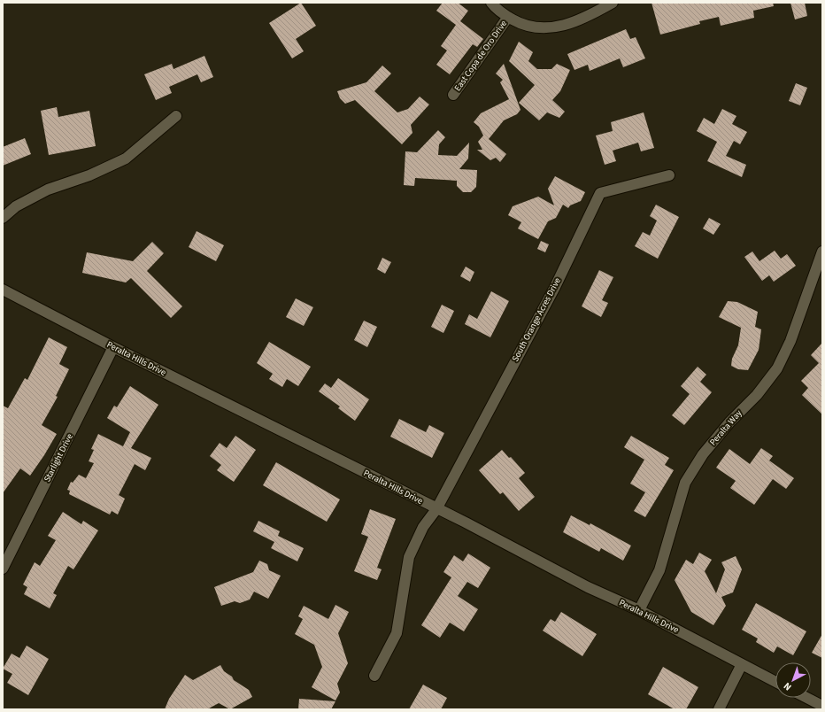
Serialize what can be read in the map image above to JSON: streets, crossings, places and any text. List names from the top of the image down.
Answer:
{
  "streets": {
    "street": [
      "East Copa de Oro Drive",
      "South Orange Acres Drive",
      "Peralta Hills Drive",
      "Peralta Way",
      "Starlight Drive"
    ]
  },
  "crossings": [
    ["South Orange Acres Drive", "Peralta Hills Drive"],
    ["Peralta Hills Drive", "Peralta Way"],
    ["Peralta Hills Drive", "Starlight Drive"]
  ],
  "north": "bottom left"
}
